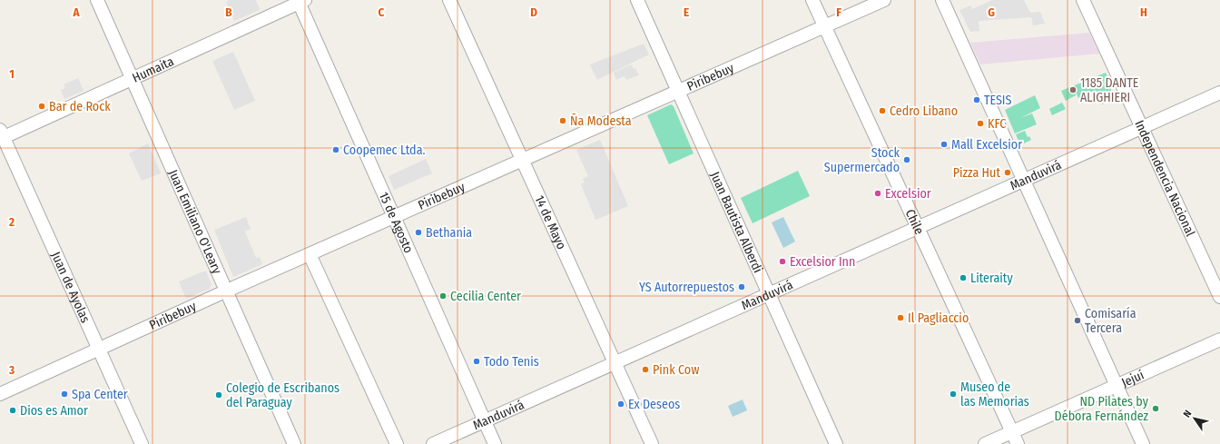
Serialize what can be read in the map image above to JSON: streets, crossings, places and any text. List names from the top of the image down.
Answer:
{
  "streets": {
    "street": [
      "Humaita",
      "Piribebuy",
      "Manduvirá",
      "Independencia Nacional",
      "Juan Emiliano O'Leary",
      "15 de Agosto",
      "14 de Mayo",
      "Juan Bautista Alberdi",
      "Chile",
      "Juan de Ayolas",
      "Jejuí"
    ]
  },
  "crossings": [
    ["Humaita", "Juan Emiliano O'Leary"],
    ["Humaita", "15 de Agosto"],
    ["Humaita", "Juan de Ayolas"],
    ["Piribebuy", "Juan Emiliano O'Leary"],
    ["Piribebuy", "15 de Agosto"],
    ["Piribebuy", "14 de Mayo"],
    ["Piribebuy", "Juan Bautista Alberdi"],
    ["Piribebuy", "Chile"],
    ["Piribebuy", "Juan de Ayolas"],
    ["Manduvirá", "Independencia Nacional"],
    ["Manduvirá", "15 de Agosto"],
    ["Manduvirá", "14 de Mayo"],
    ["Manduvirá", "Juan Bautista Alberdi"],
    ["Manduvirá", "Chile"],
    ["Chile", "Jejuí"]
  ],
  "places": [
    "1185 DANTE ALIGHIERI",
    "TESIS",
    "Bar de Rock",
    "Cedro Libano",
    "Ña Modesta",
    "KFC",
    "Mall Excelsior",
    "Coopemec Ltda.",
    "Stock Supermercado",
    "Pizza Hut",
    "Excelsior",
    "Bethania",
    "Excelsior Inn",
    "Literaity",
    "YS Autorrepuestos",
    "Cecilia Center",
    "Il Pagliaccio",
    "Comisaría Tercera",
    "Todo Tenis",
    "Pink Cow",
    "Spa Center",
    "Museo de las Memorias",
    "Colegio de Escribanos del Paraguay",
    "Ex Deseos",
    "ND Pilates by Débora Fernández",
    "Dios es Amor"
  ],
  "north": "top left",
  "grid": {
    "columns": [
      "A",
      "B",
      "C",
      "D",
      "E",
      "F",
      "G",
      "H"
    ],
    "rows": ["1", "2", "3"]
  }
}
